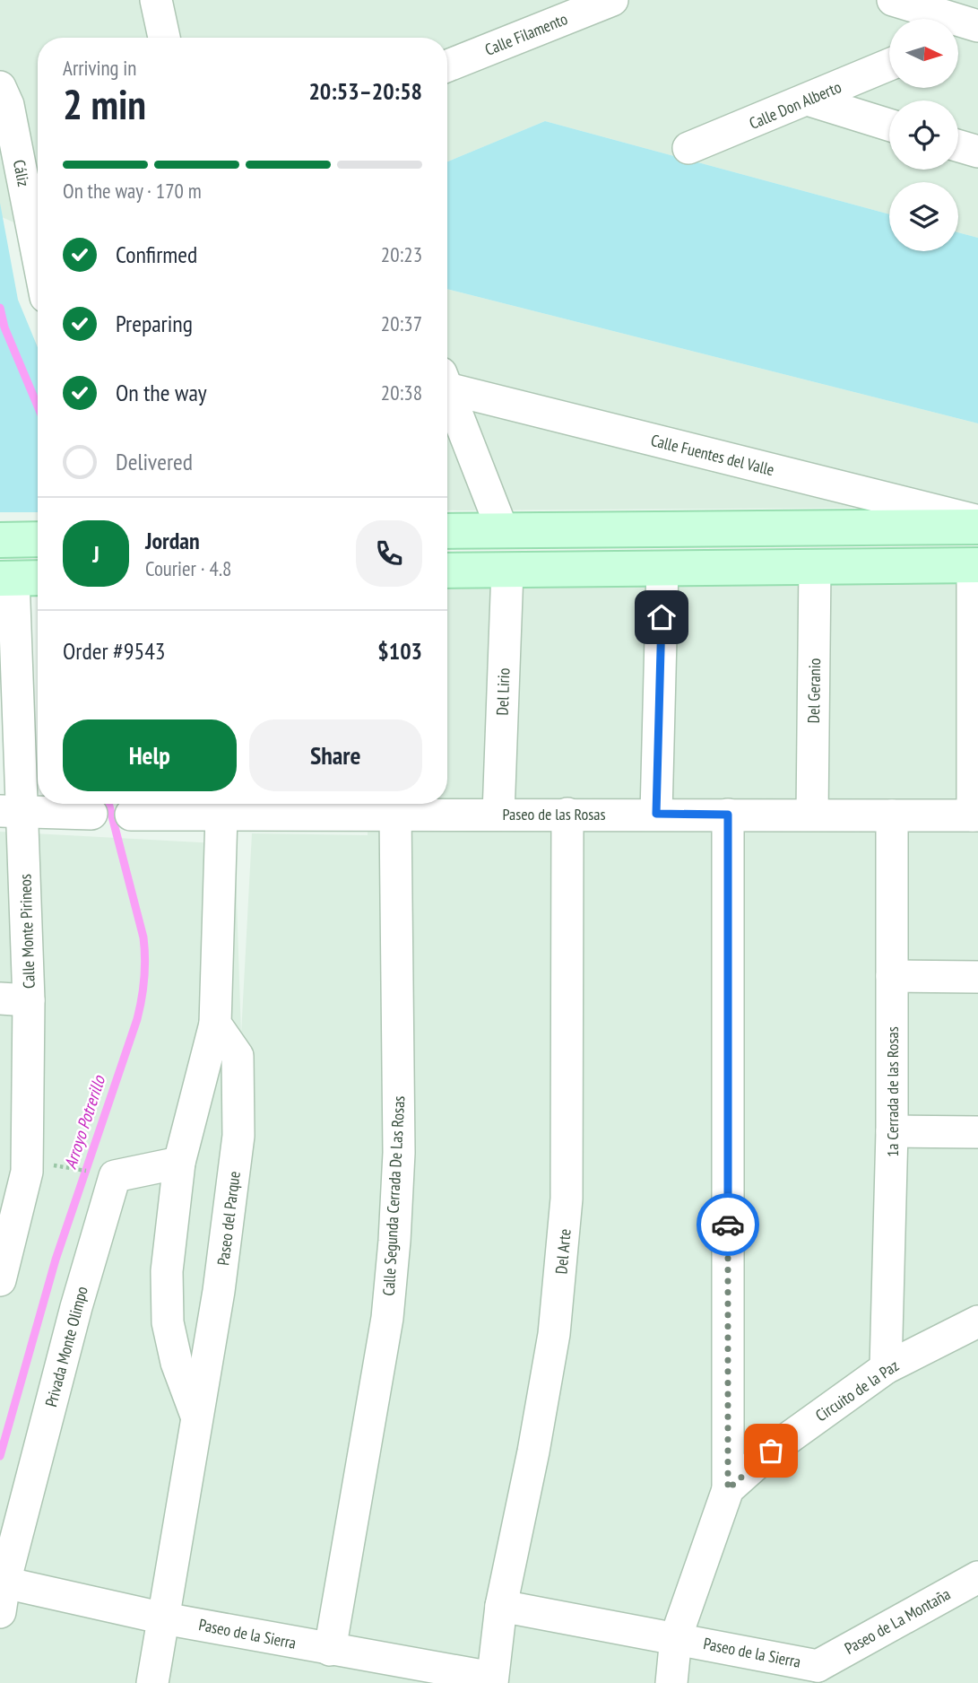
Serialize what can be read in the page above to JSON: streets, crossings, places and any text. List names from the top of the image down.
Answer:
{
  "streets": {
    "street": [
      "Calle Filamento",
      "Calle Don Alberto",
      "Cáliz",
      "Calle Fuentes del Valle",
      "Del Geranio",
      "Del Lirio",
      "Paseo de las Rosas",
      "Calle Monte Pirineos",
      "1a Cerrada de las Rosas",
      "Calle Segunda Cerrada De Las Rosas",
      "Paseo del Parque",
      "Del Arte",
      "Privada Monte Olimpo",
      "Circuito de la Paz",
      "Paseo de La Montaña",
      "Paseo de la Sierra"
    ]
  },
  "crossings": [
    ["Del Geranio", "Paseo de las Rosas"],
    ["Del Lirio", "Paseo de las Rosas"],
    ["Paseo de las Rosas", "1a Cerrada de las Rosas"],
    ["Paseo de las Rosas", "Calle Segunda Cerrada De Las Rosas"],
    ["Paseo de las Rosas", "Del Arte"],
    ["1a Cerrada de las Rosas", "Circuito de la Paz"],
    ["Calle Segunda Cerrada De Las Rosas", "Paseo de la Sierra"],
    ["Paseo del Parque", "Paseo de la Sierra"],
    ["Del Arte", "Paseo de la Sierra"],
    ["Privada Monte Olimpo", "Paseo de la Sierra"],
    ["Circuito de la Paz", "Paseo de la Sierra"],
    ["Paseo de La Montaña", "Paseo de la Sierra"]
  ],
  "water": ["Arroyo Potrerillo"],
  "north": "right",
  "page": {
    "heading": ["2 min", "Arriving in", "20:53–20:58"],
    "panel": [
      "Jordan",
      "Courier · 4.8",
      "Order #9543",
      "$103"
    ],
    "bar": "On the way · 170 m",
    "list": [
      ["Confirmed", "20:23"],
      ["Preparing", "20:37"],
      ["On the way", "20:38"],
      "Delivered"
    ],
    "round": "J",
    "buttons": ["Help", "Share"]
  }
}
